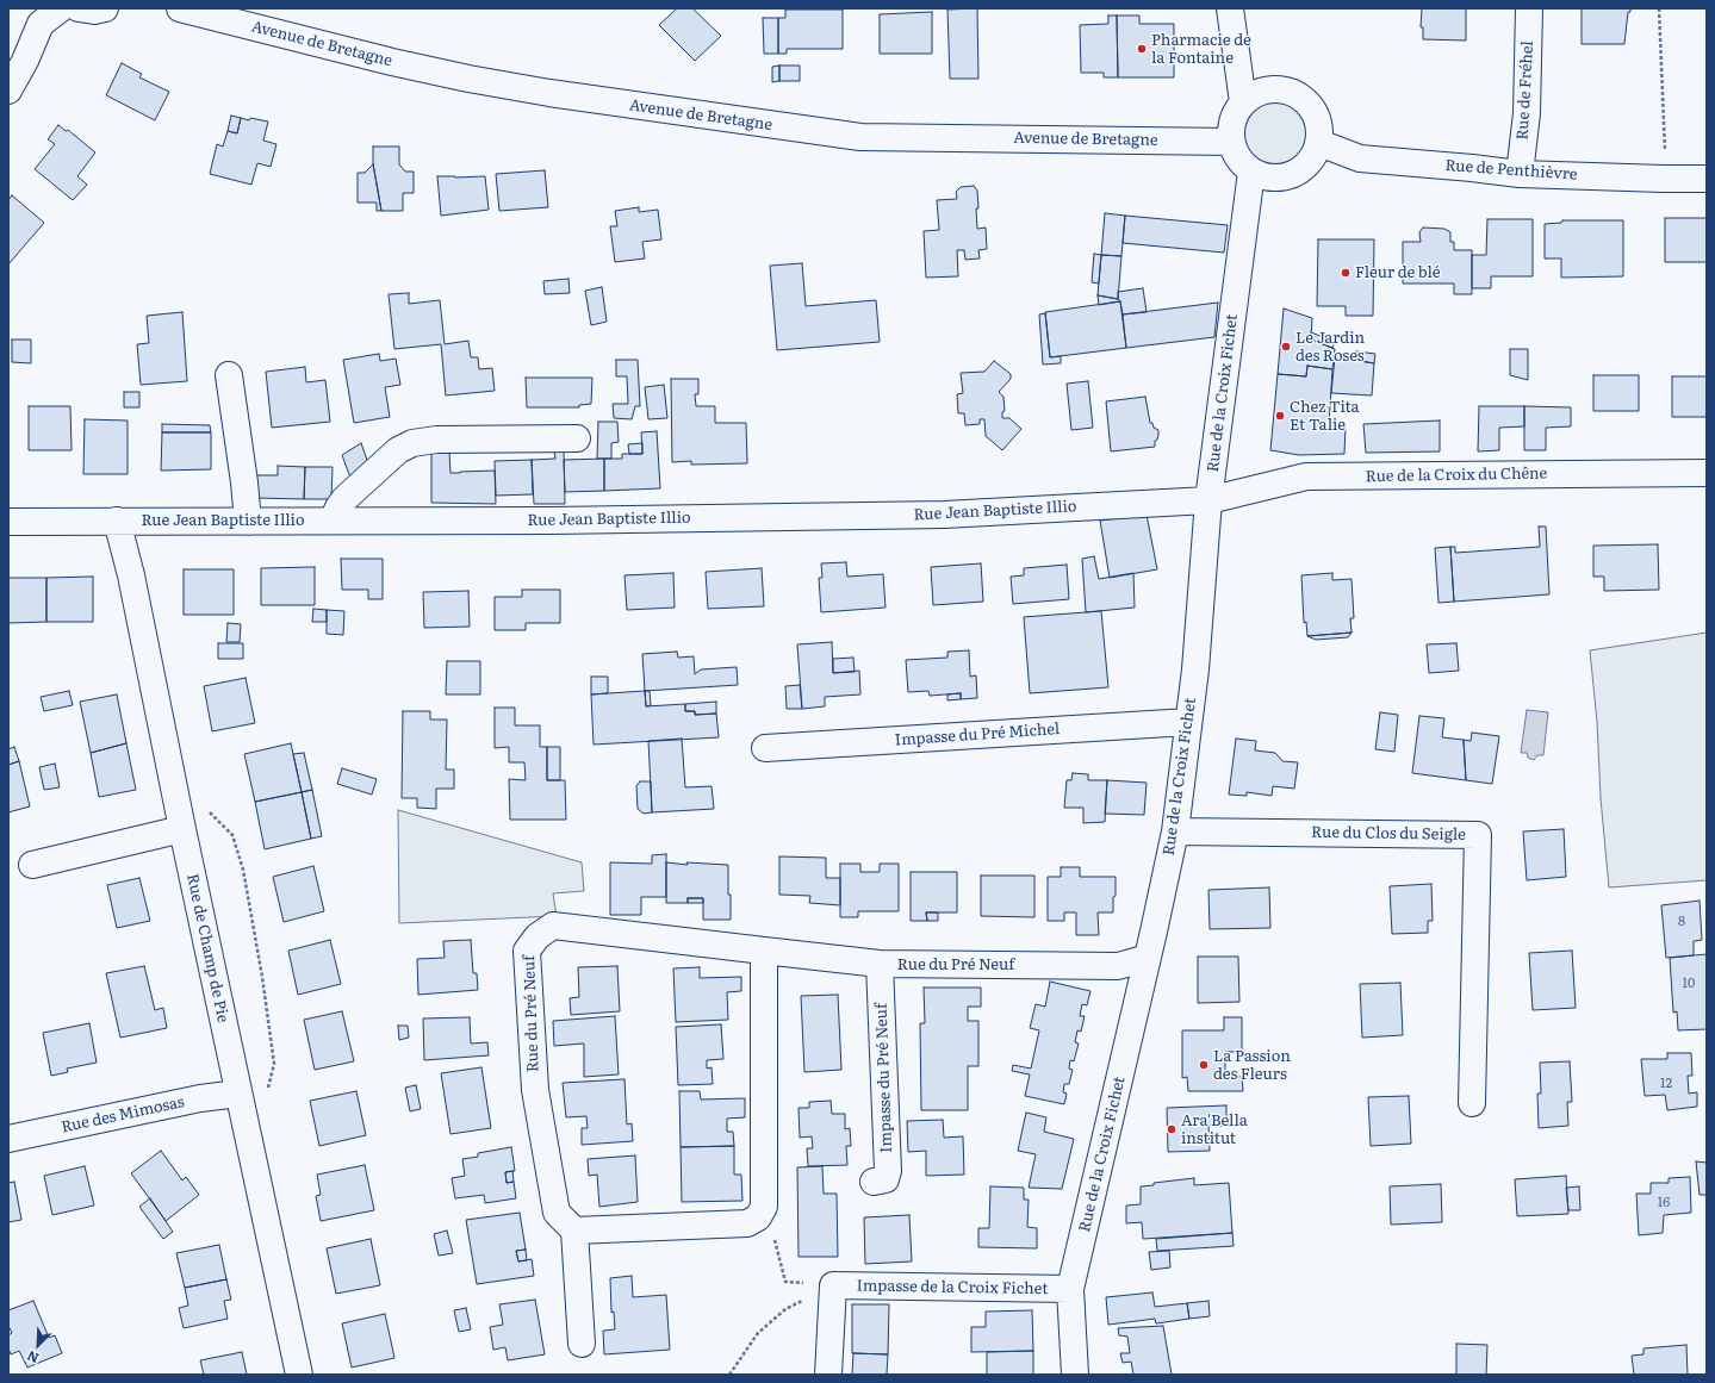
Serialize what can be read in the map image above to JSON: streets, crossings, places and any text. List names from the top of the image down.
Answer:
{
  "streets": {
    "street": [
      "Avenue de Bretagne",
      "Rue de Fréhel",
      "Rue de Penthièvre",
      "Rue de la Croix Fichet",
      "Rue de la Croix du Chêne",
      "Rue Jean Baptiste Illio",
      "Impasse du Pré Michel",
      "Rue du Clos du Seigle",
      "Rue de Champ de Pie",
      "Rue du Pré Neuf",
      "Impasse du Pré Neuf",
      "Rue des Mimosas",
      "Impasse de la Croix Fichet"
    ]
  },
  "crossings": [
    ["Avenue de Bretagne", "Rue de Penthièvre"],
    ["Avenue de Bretagne", "Rue de la Croix Fichet"],
    ["Rue de Fréhel", "Rue de Penthièvre"],
    ["Rue de Penthièvre", "Rue de la Croix Fichet"],
    ["Rue de la Croix Fichet", "Rue de la Croix du Chêne"],
    ["Rue de la Croix Fichet", "Rue Jean Baptiste Illio"],
    ["Rue de la Croix Fichet", "Impasse du Pré Michel"],
    ["Rue de la Croix Fichet", "Rue du Clos du Seigle"],
    ["Rue de la Croix Fichet", "Rue du Pré Neuf"],
    ["Rue de la Croix Fichet", "Impasse de la Croix Fichet"],
    ["Rue de la Croix du Chêne", "Rue Jean Baptiste Illio"],
    ["Rue Jean Baptiste Illio", "Rue de Champ de Pie"],
    ["Rue de Champ de Pie", "Rue des Mimosas"],
    ["Rue du Pré Neuf", "Impasse du Pré Neuf"]
  ],
  "places": [
    "Pharmacie de la Fontaine",
    "Fleur de blé",
    "Le Jardin des Roses",
    "Chez Tita Et Talie",
    "La Passion des Fleurs",
    "Ara'Bella institut"
  ],
  "house_numbers": [
    "8",
    "10",
    "12",
    "16"
  ],
  "north": "bottom left"
}
